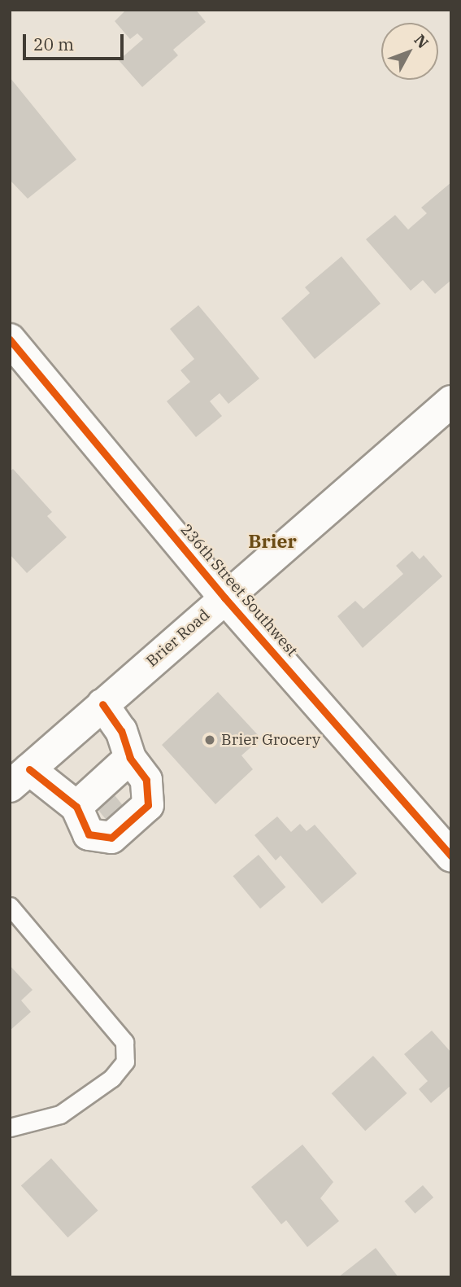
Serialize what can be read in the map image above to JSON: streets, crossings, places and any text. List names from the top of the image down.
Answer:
{
  "streets": {
    "street": ["236th Street Southwest", "Brier Road"]
  },
  "crossings": [
    ["236th Street Southwest", "Brier Road"]
  ],
  "districts": ["Brier"],
  "places": ["Brier Grocery"],
  "scale_bar": "20 m",
  "north": "top right"
}
